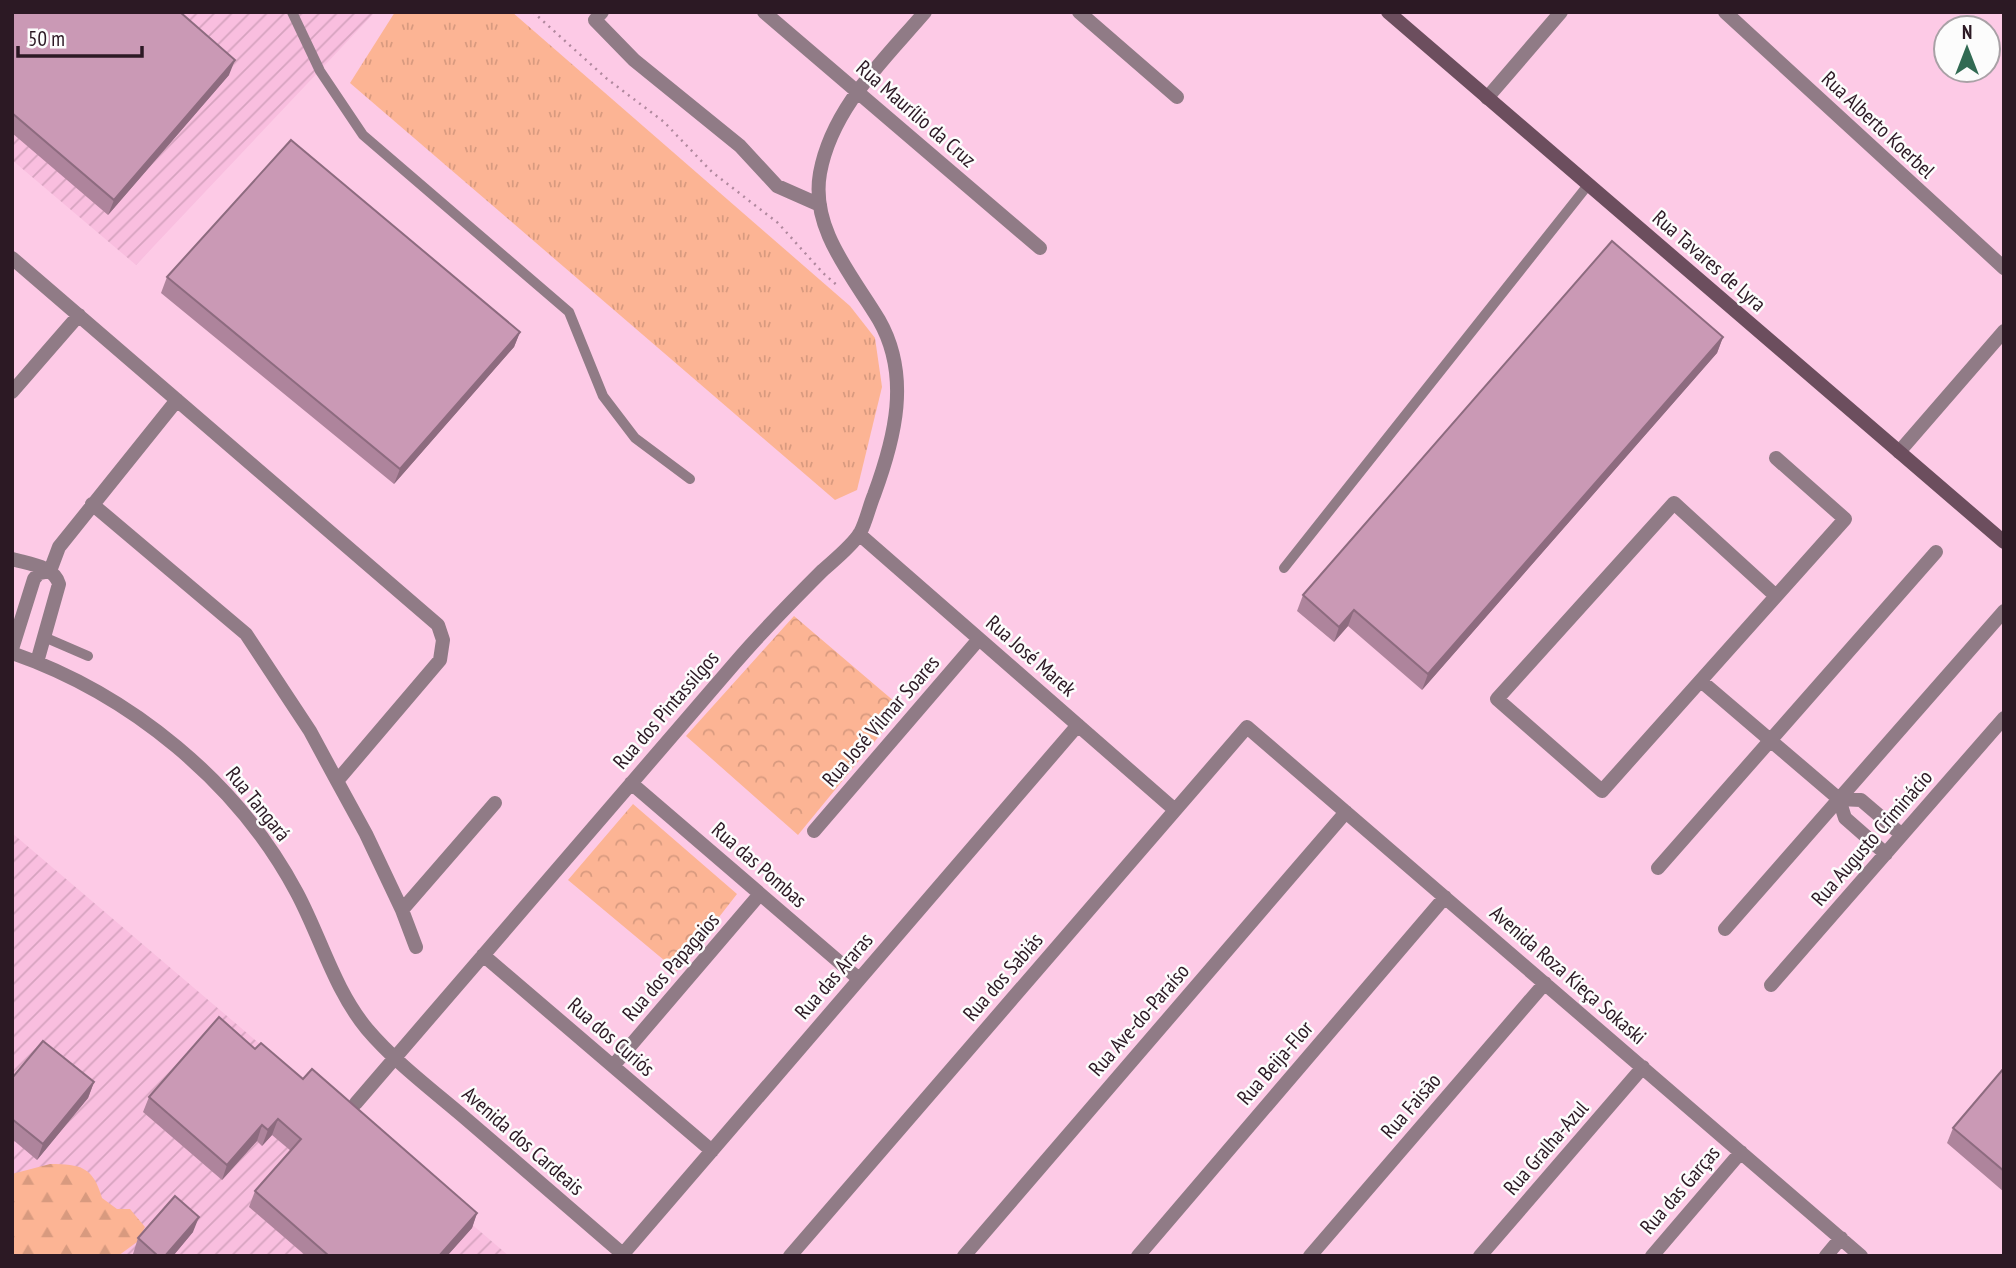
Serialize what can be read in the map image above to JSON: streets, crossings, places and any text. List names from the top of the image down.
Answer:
{
  "streets": {
    "main road": ["Rua Tavares de Lyra"],
    "street": [
      "Rua Maurílio da Cruz",
      "Rua Alberto Koerbel",
      "Rua José Marek",
      "Rua dos Pintassilgos",
      "Rua José Vilmar Soares",
      "Rua Tangará",
      "Rua Augusto Criminácio",
      "Rua das Pombas",
      "Rua dos Papagaios",
      "Avenida Roza Kieça Sokaski",
      "Rua das Araras",
      "Rua dos Sabiás",
      "Rua Ave-do-Paraíso",
      "Rua dos Curiós",
      "Rua Beija-Flor",
      "Rua Faisão",
      "Avenida dos Cardeais",
      "Rua Gralha-Azul",
      "Rua das Garças"
    ]
  },
  "crossings": [
    ["Rua Maurílio da Cruz", "Rua dos Pintassilgos"],
    ["Rua José Marek", "Rua dos Pintassilgos"],
    ["Rua José Marek", "Rua José Vilmar Soares"],
    ["Rua José Marek", "Rua das Araras"],
    ["Rua José Marek", "Rua dos Sabiás"],
    ["Rua dos Pintassilgos", "Rua Tangará"],
    ["Rua dos Pintassilgos", "Rua das Pombas"],
    ["Rua dos Pintassilgos", "Rua dos Curiós"],
    ["Rua dos Pintassilgos", "Avenida dos Cardeais"],
    ["Rua Tangará", "Avenida dos Cardeais"],
    ["Rua das Pombas", "Rua dos Papagaios"],
    ["Rua das Pombas", "Rua das Araras"],
    ["Rua dos Papagaios", "Rua dos Curiós"],
    ["Avenida Roza Kieça Sokaski", "Rua dos Sabiás"],
    ["Avenida Roza Kieça Sokaski", "Rua Ave-do-Paraíso"],
    ["Avenida Roza Kieça Sokaski", "Rua Beija-Flor"],
    ["Avenida Roza Kieça Sokaski", "Rua Faisão"],
    ["Avenida Roza Kieça Sokaski", "Rua Gralha-Azul"],
    ["Avenida Roza Kieça Sokaski", "Rua das Garças"],
    ["Rua das Araras", "Rua dos Curiós"],
    ["Rua das Araras", "Avenida dos Cardeais"]
  ],
  "scale_bar": "50 m",
  "north": "top"
}
